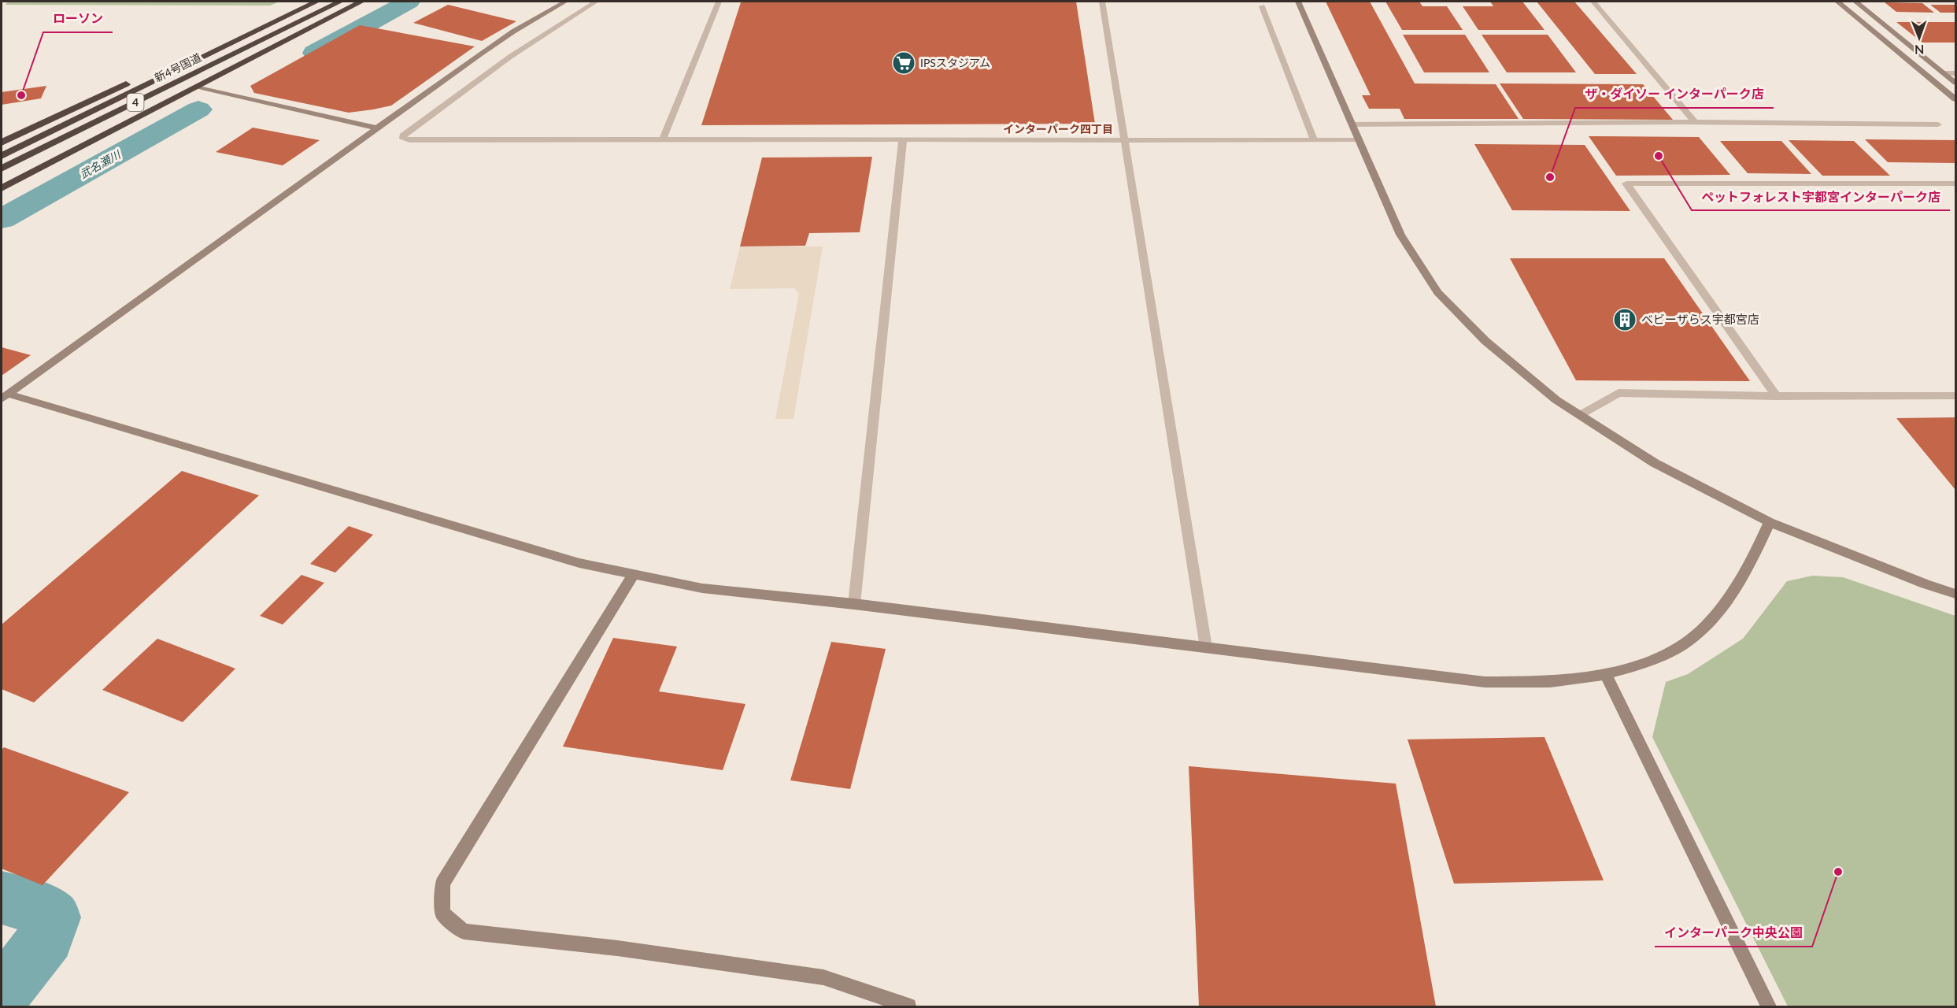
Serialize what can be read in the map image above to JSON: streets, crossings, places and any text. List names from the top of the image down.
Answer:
{
  "streets": {
    "highway": ["新4号国道", "4"]
  },
  "districts": ["インターパーク四丁目"],
  "water": ["武名瀬川"],
  "places": {
    "supermarket": ["IPSスタジアム"],
    "other": [
      "ローソン",
      "ペットフォレスト宇都宮インターパーク店",
      "ザ・ダイソー インターパーク店",
      "インターパーク中央公園"
    ],
    "building": ["ベビーザらス宇都宮店"]
  },
  "north": "bottom"
}
